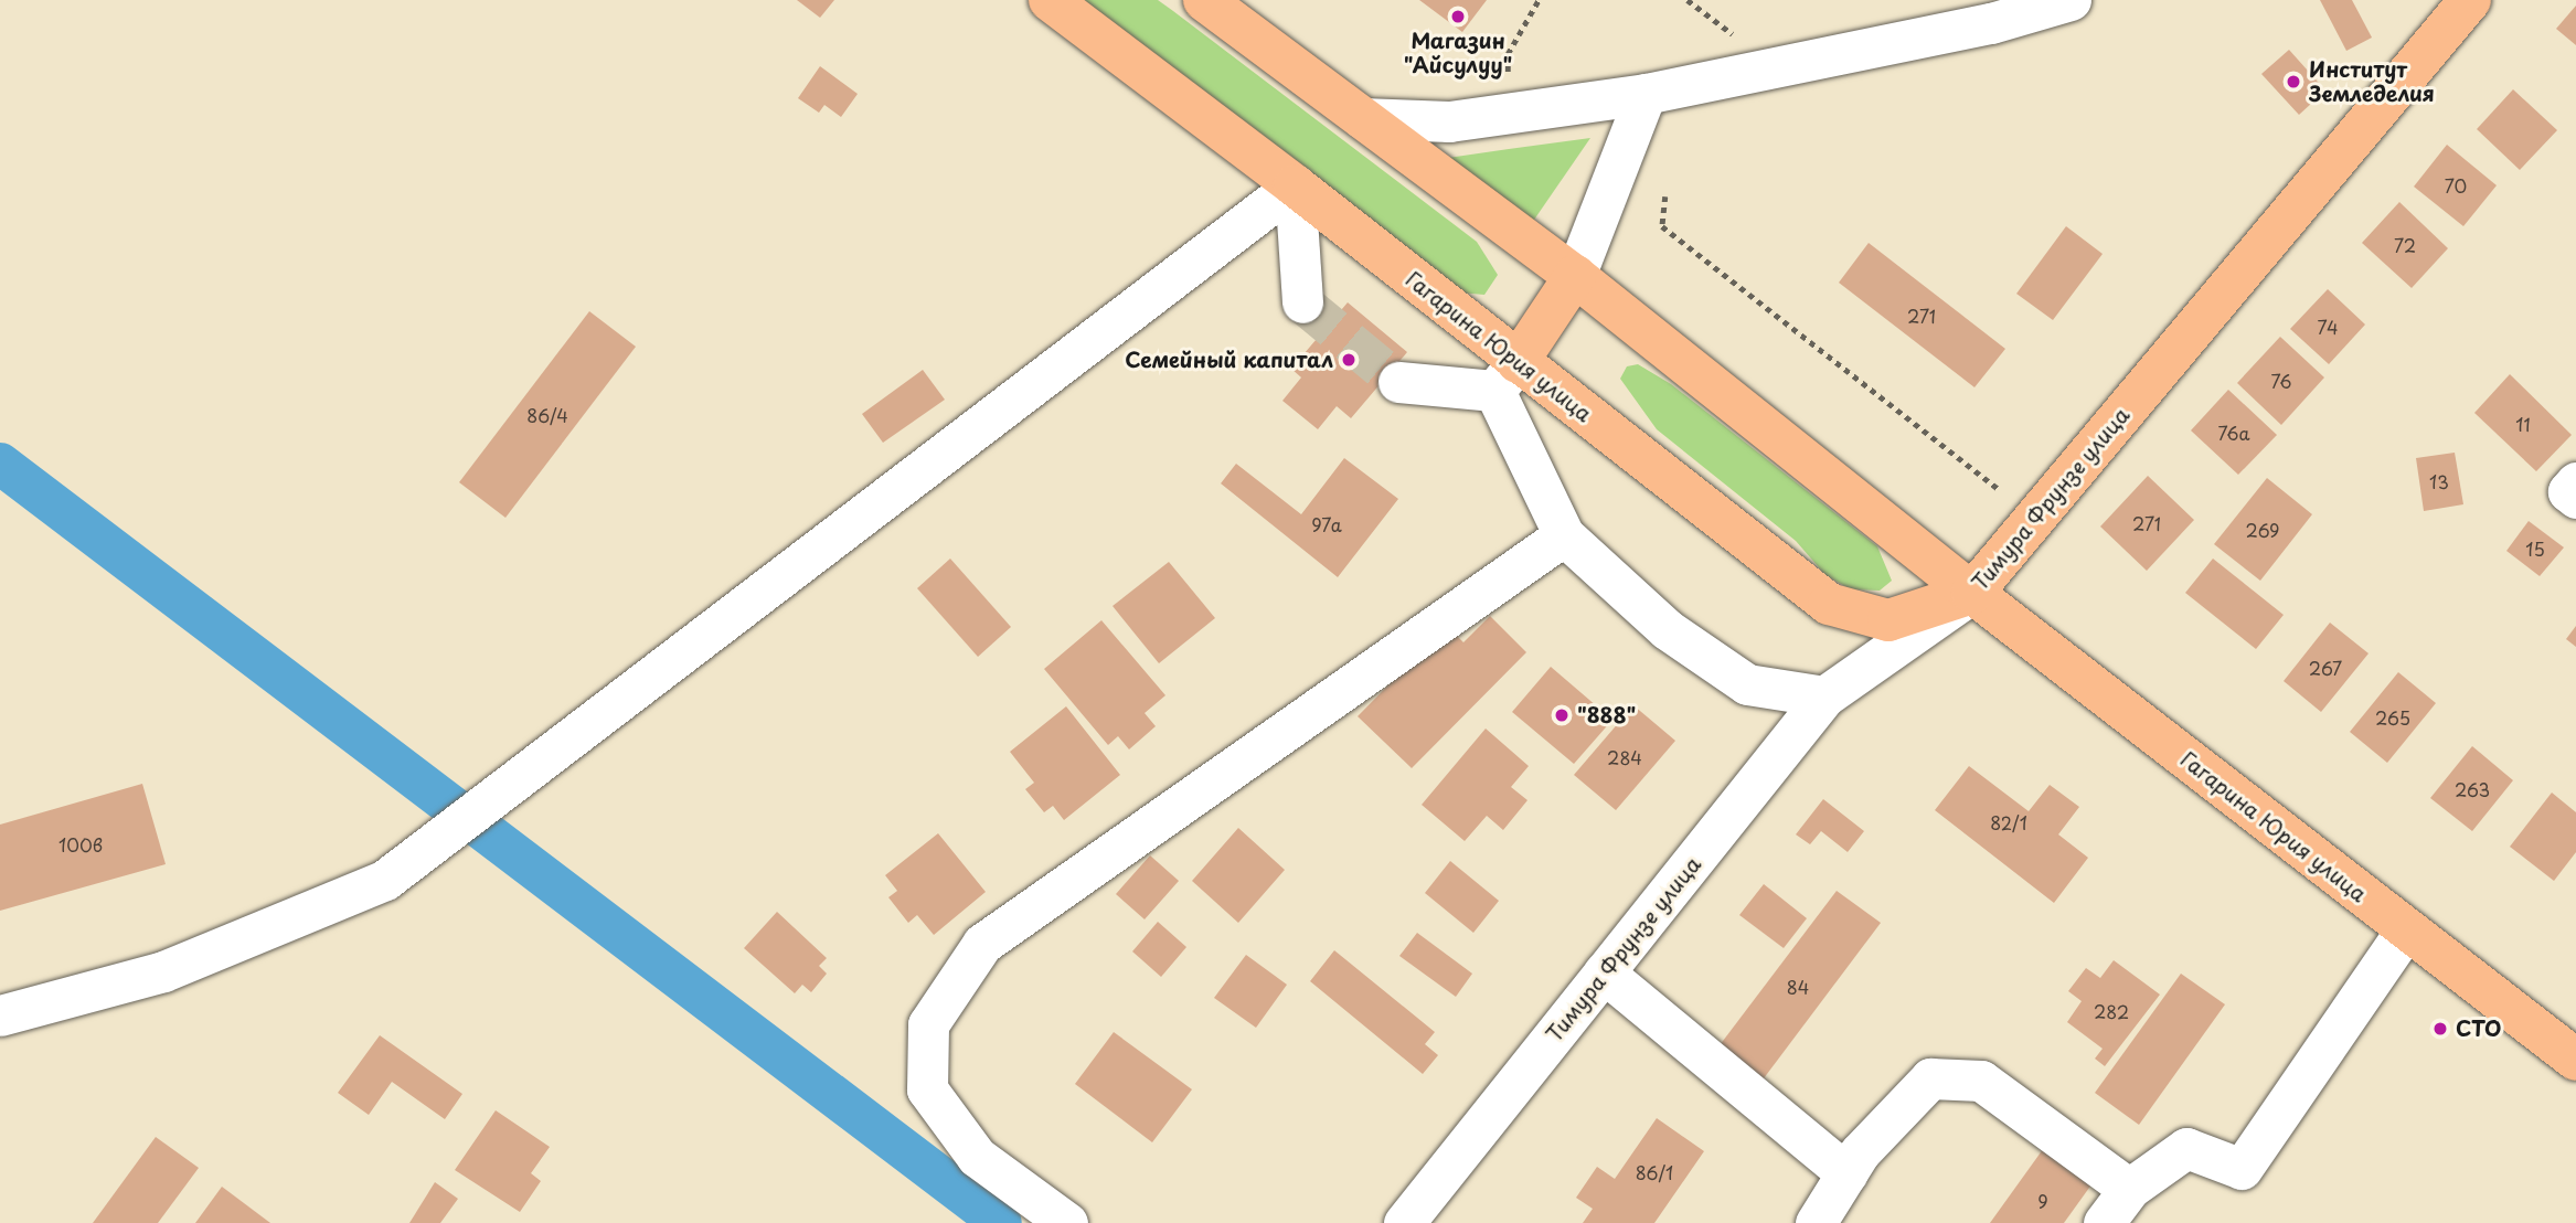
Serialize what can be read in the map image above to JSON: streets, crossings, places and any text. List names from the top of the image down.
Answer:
{
  "streets": {
    "main road": ["Гагарина Юрия улица", "Тимура Фрунзе улица"]
  },
  "crossings": [
    ["Гагарина Юрия улица", "Тимура Фрунзе улица"]
  ],
  "places": [
    "Магазин \"Айсулуу\"",
    "Институт Земледелия",
    "Семейный капитал",
    "\"888\"",
    "CTO"
  ],
  "house_numbers": [
    "70",
    "72",
    "271",
    "74",
    "76",
    "86/4",
    "11",
    "76а",
    "13",
    "271",
    "97а",
    "269",
    "15",
    "267",
    "265",
    "284",
    "263",
    "82/1",
    "100в",
    "84",
    "282",
    "86/1",
    "9"
  ]
}
